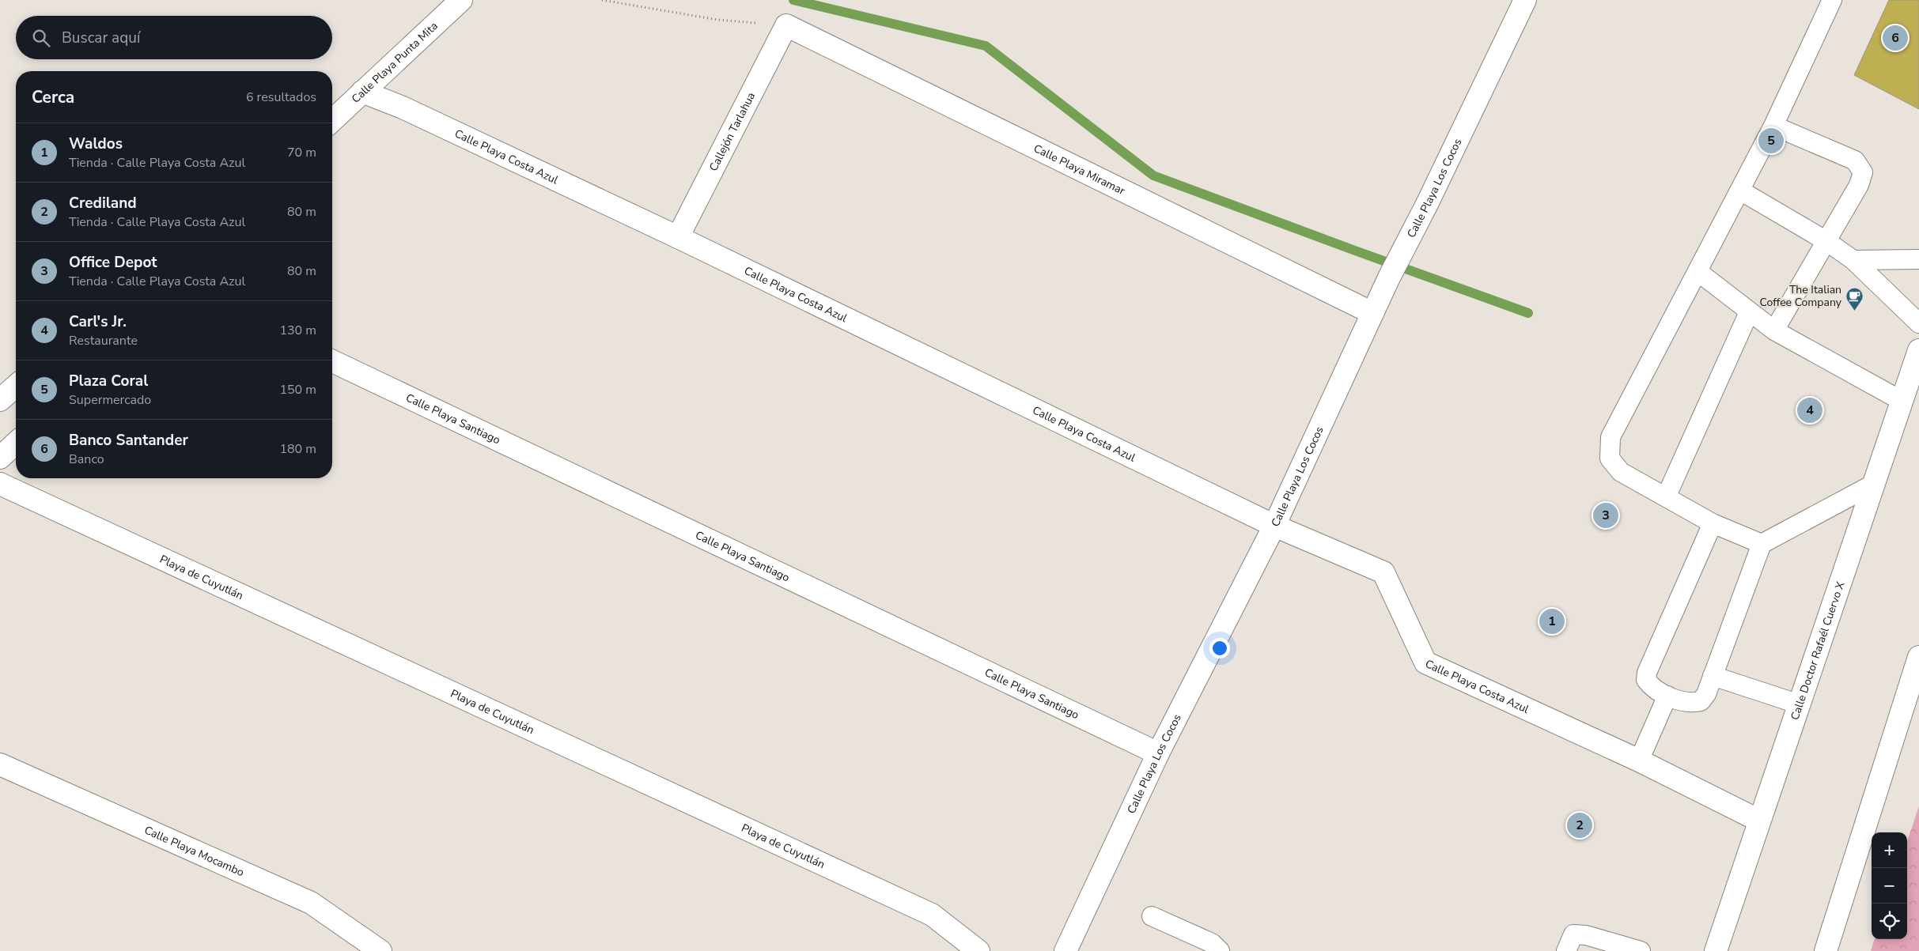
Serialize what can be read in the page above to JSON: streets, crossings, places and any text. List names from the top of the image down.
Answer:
{
  "streets": {
    "street": [
      "Calle Playa Punta Mita",
      "Callejón Tarlahua",
      "Calle Playa Costa Azul",
      "Calle Playa Miramar",
      "Calle Playa Los Cocos",
      "Calle Playa Santiago",
      "Playa de Cuyutlán",
      "Calle Doctor Rafaél Cuervo X",
      "Calle Playa Mocambo"
    ]
  },
  "crossings": [
    ["Calle Playa Punta Mita", "Calle Playa Costa Azul"],
    ["Callejón Tarlahua", "Calle Playa Costa Azul"],
    ["Callejón Tarlahua", "Calle Playa Miramar"],
    ["Calle Playa Costa Azul", "Calle Playa Los Cocos"],
    ["Calle Playa Costa Azul", "Calle Doctor Rafaél Cuervo X"],
    ["Calle Playa Miramar", "Calle Playa Los Cocos"],
    ["Calle Playa Los Cocos", "Calle Playa Santiago"]
  ],
  "places": {
    "cafe": ["The Italian Coffee Company"]
  },
  "page": {
    "search": "Buscar aquí",
    "pins": [
      "6",
      "5",
      "4",
      "3",
      "1",
      "2"
    ],
    "heading": ["Cerca", "6 resultados"],
    "list": [
      {
        "mark": "1",
        "name": "Waldos",
        "note": "Tienda · Calle Playa Costa Azul",
        "value": "70 m"
      },
      {
        "mark": "2",
        "name": "Crediland",
        "note": "Tienda · Calle Playa Costa Azul",
        "value": "80 m"
      },
      {
        "mark": "3",
        "name": "Office Depot",
        "note": "Tienda · Calle Playa Costa Azul",
        "value": "80 m"
      },
      {
        "mark": "4",
        "name": "Carl's Jr.",
        "note": "Restaurante",
        "value": "130 m"
      },
      {
        "mark": "5",
        "name": "Plaza Coral",
        "note": "Supermercado",
        "value": "150 m"
      },
      {
        "mark": "6",
        "name": "Banco Santander",
        "note": "Banco",
        "value": "180 m"
      }
    ],
    "map_buttons": ["+", "−"]
  }
}
